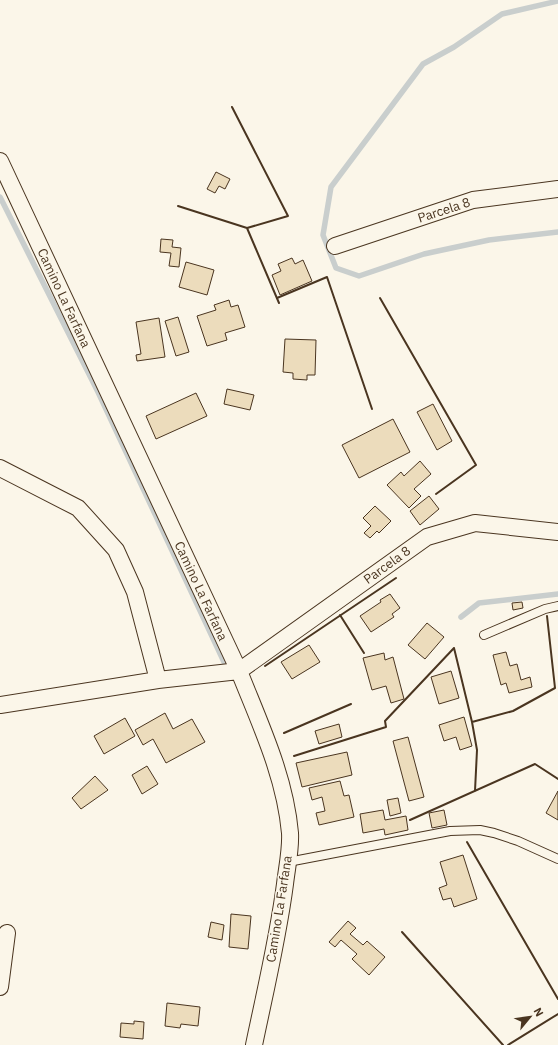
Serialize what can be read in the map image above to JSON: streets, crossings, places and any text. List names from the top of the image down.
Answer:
{
  "streets": {
    "street": ["Parcela 8", "Camino La Farfana"]
  },
  "crossings": [
    ["Parcela 8", "Camino La Farfana"]
  ],
  "north": "top right"
}
